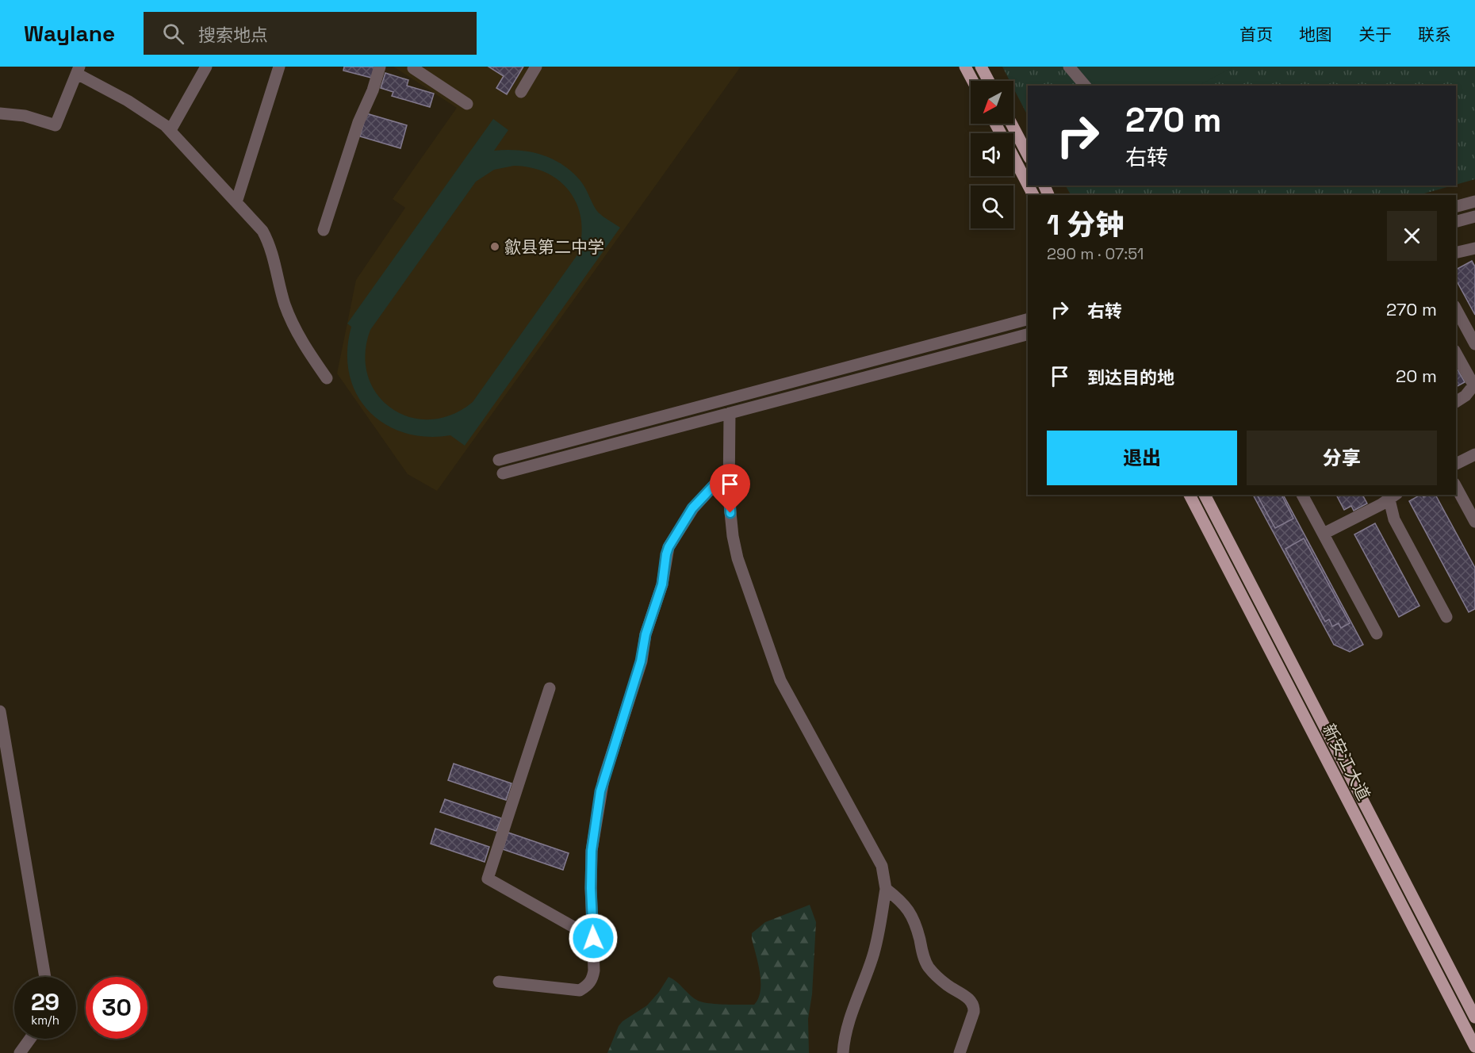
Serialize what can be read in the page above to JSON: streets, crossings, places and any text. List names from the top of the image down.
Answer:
{
  "streets": {
    "main road": ["新安江大道"]
  },
  "places": ["歙县第二中学"],
  "north": "bottom left",
  "page": {
    "header": "Waylane",
    "search": "搜索地点",
    "nav": [
      "首页",
      "地图",
      "关于",
      "联系"
    ],
    "turn": ["270 m", "右转"],
    "heading": ["1 分钟", "290 m · 07:51"],
    "list": [
      {
        "name": "右转",
        "value": "270 m"
      },
      {
        "name": "到达目的地",
        "value": "20 m"
      }
    ],
    "buttons": ["退出", "分享"],
    "speed": "29 km/h",
    "limit": "30"
  }
}
